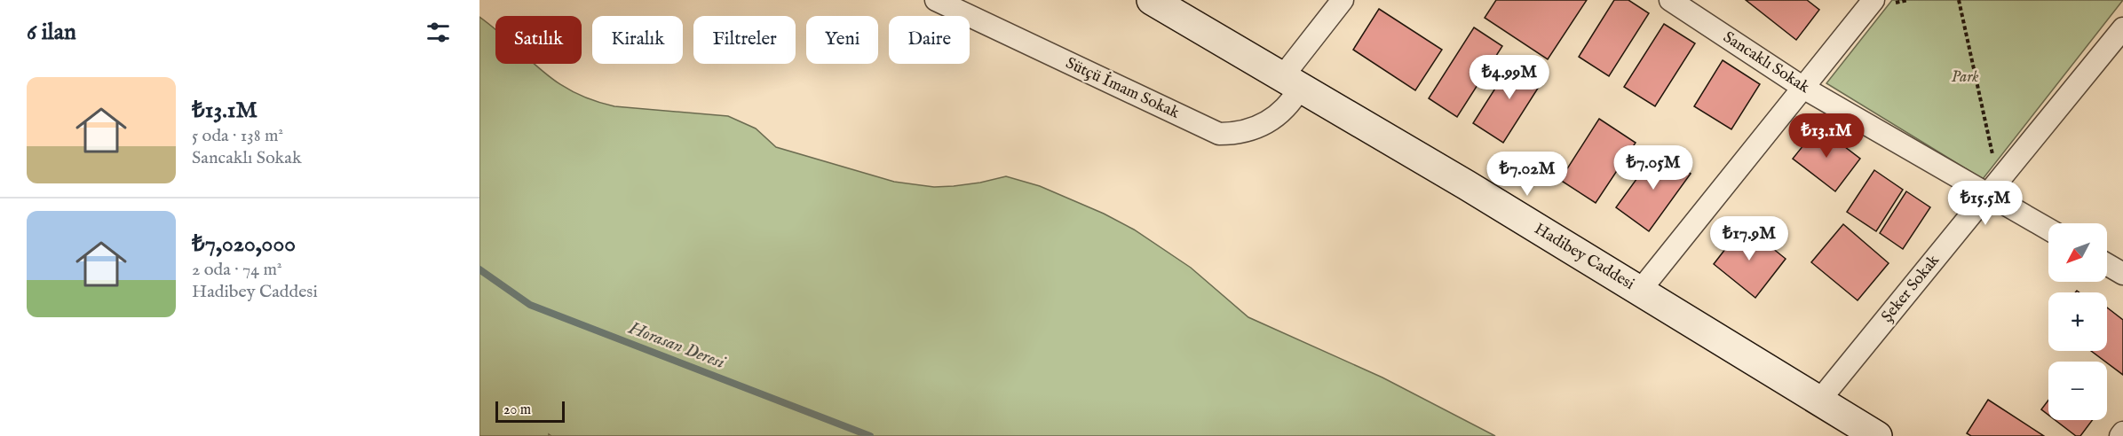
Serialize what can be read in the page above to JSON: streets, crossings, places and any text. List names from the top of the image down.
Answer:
{
  "streets": {
    "main road": ["Hadibey Caddesi"],
    "street": ["Sancaklı Sokak", "Sütçü İmam Sokak", "Şeker Sokak"]
  },
  "crossings": [
    ["Sancaklı Sokak", "Şeker Sokak"],
    ["Sütçü İmam Sokak", "Hadibey Caddesi"],
    ["Hadibey Caddesi", "Şeker Sokak"]
  ],
  "water": ["Horasan Deresi"],
  "parks": ["Park"],
  "scale_bar": "20 m",
  "north": "bottom left",
  "page": {
    "heading": "6 ilan",
    "chip": [
      "Satılık",
      "Kiralık",
      "Filtreler",
      "Yeni",
      "Daire"
    ],
    "price": [
      "₺4.99M",
      "₺13.1M",
      "₺7.05M",
      "₺7.02M",
      "₺15.5M",
      "₺17.9M"
    ],
    "list": [
      {
        "name": "₺13.1M",
        "note": "5 oda · 138 m² · Sancaklı Sokak"
      },
      {
        "name": "₺7,020,000",
        "note": "2 oda · 74 m² · Hadibey Caddesi"
      }
    ],
    "map_buttons": ["+", "−"],
    "scale": "20 m"
  }
}
